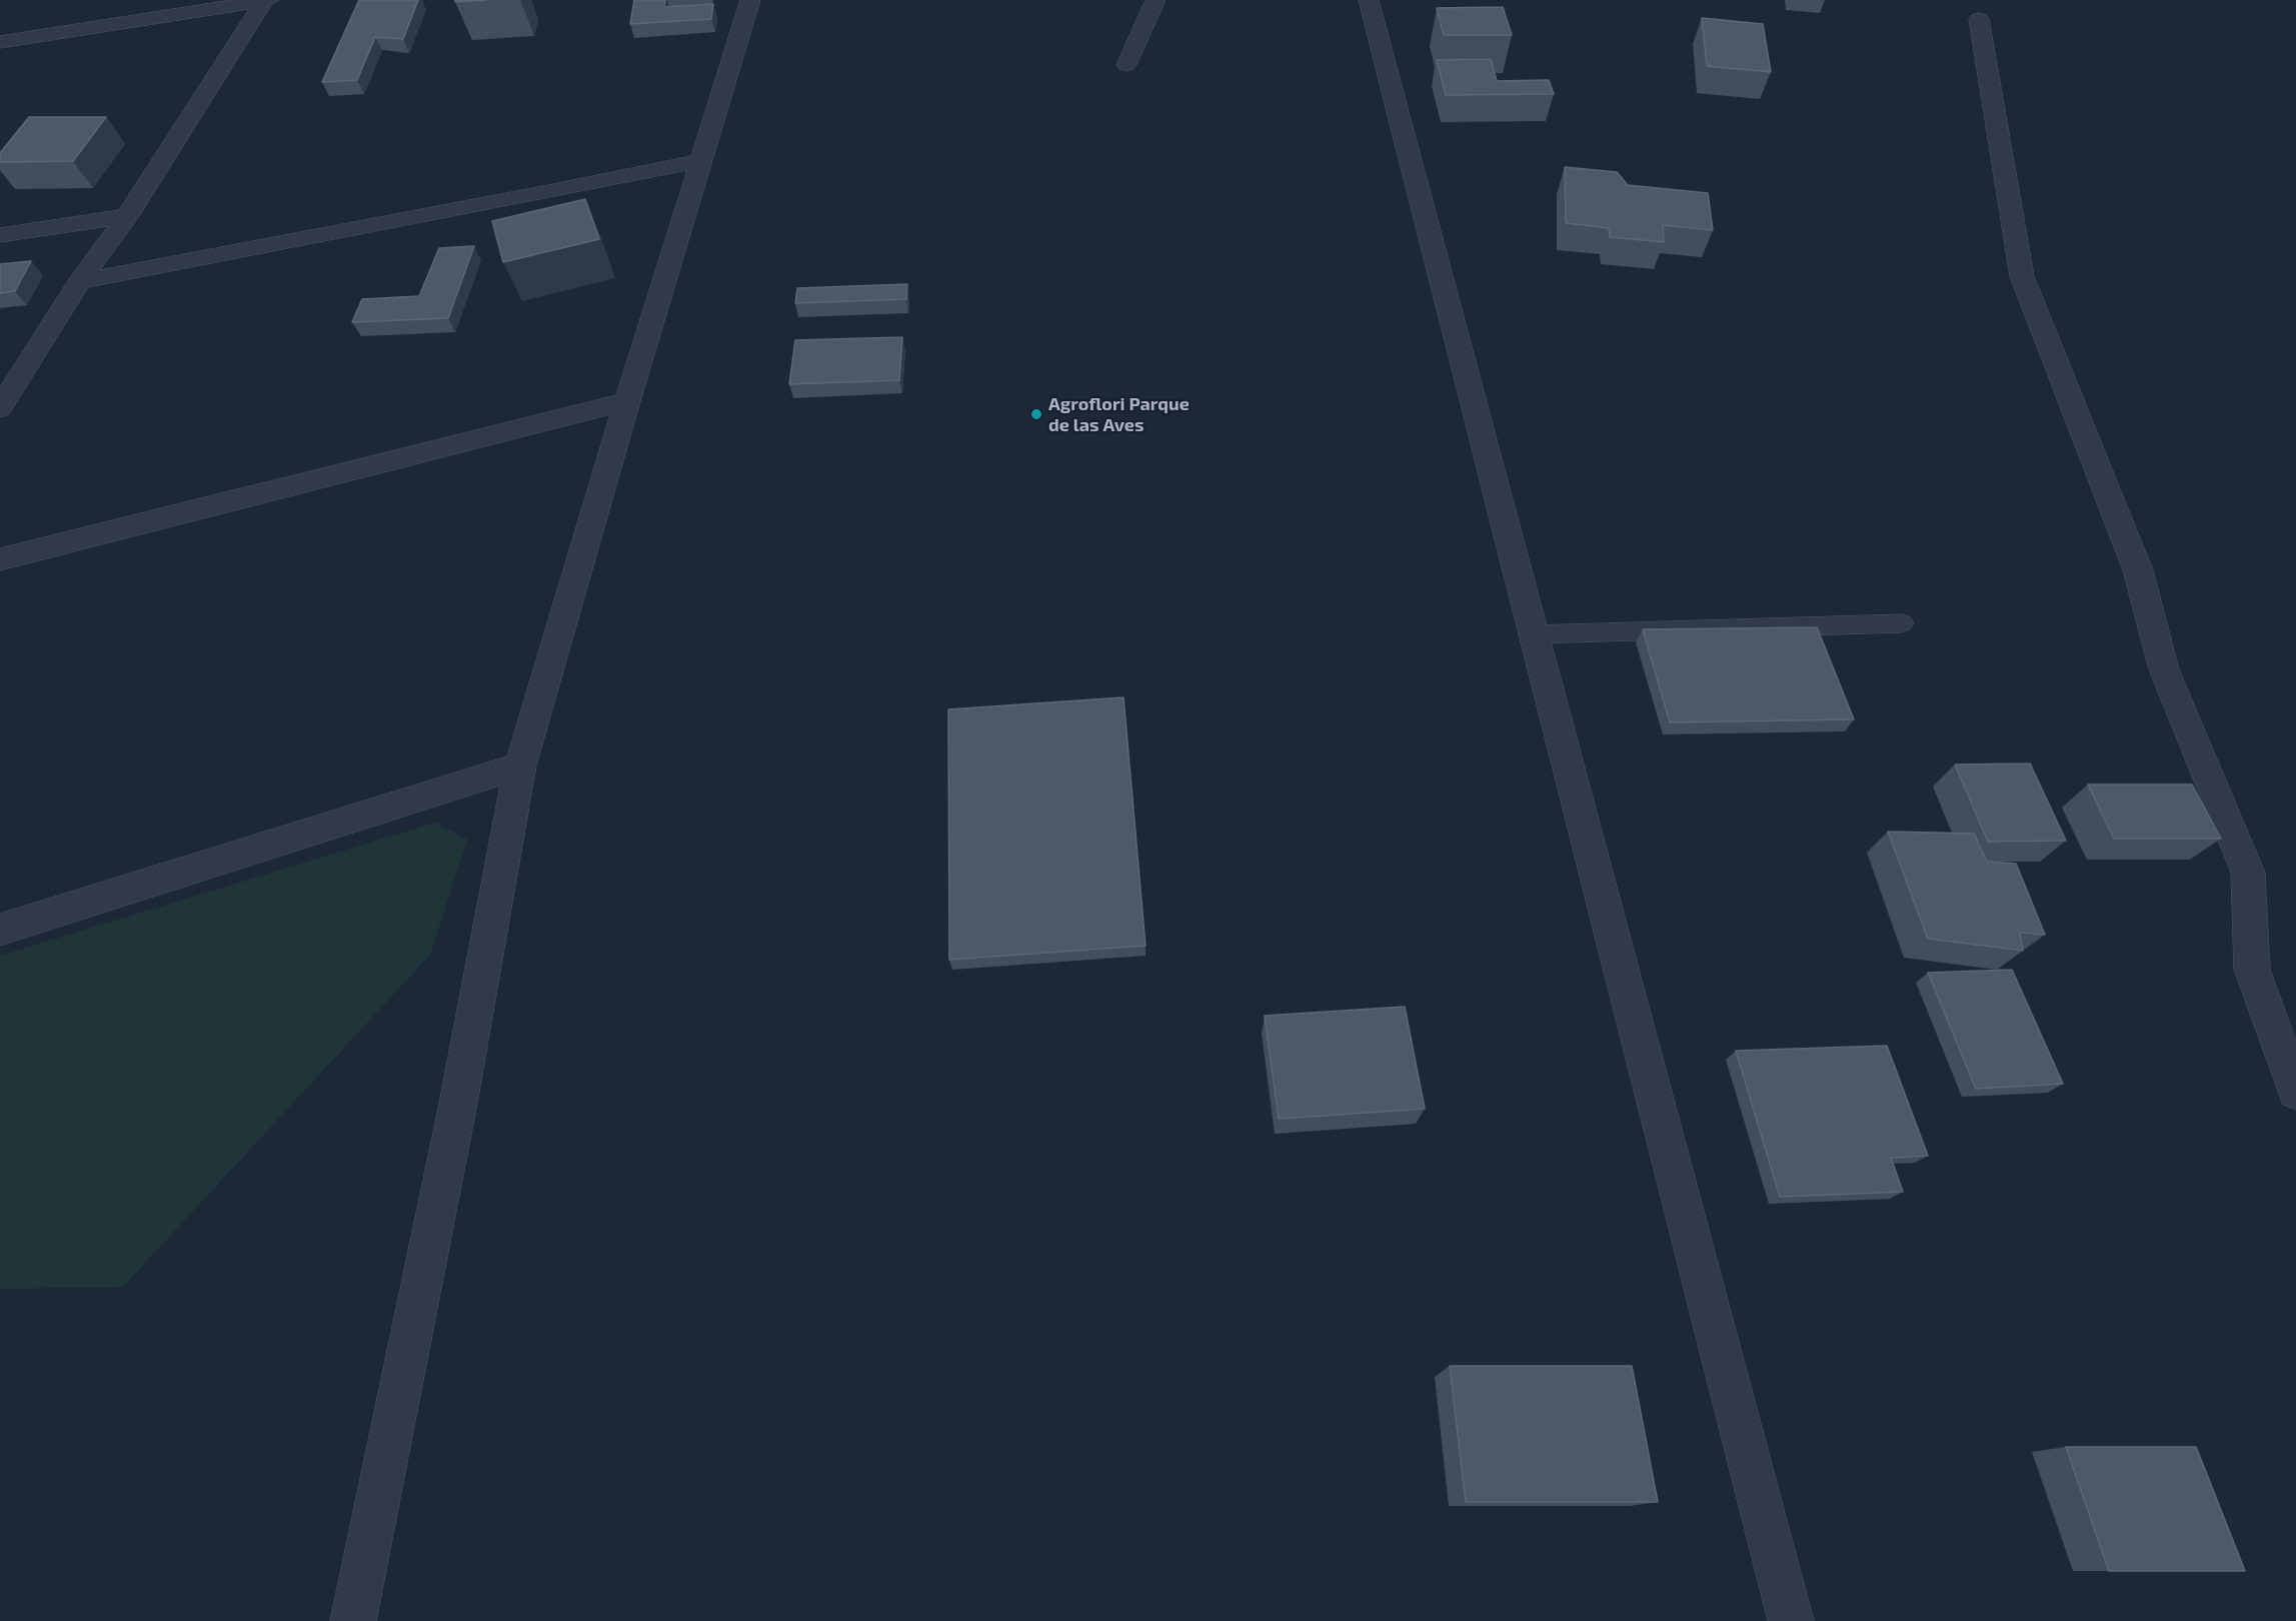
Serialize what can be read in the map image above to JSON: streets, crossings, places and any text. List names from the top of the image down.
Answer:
{
  "places": ["Agroflori Parque de las Aves"]
}
